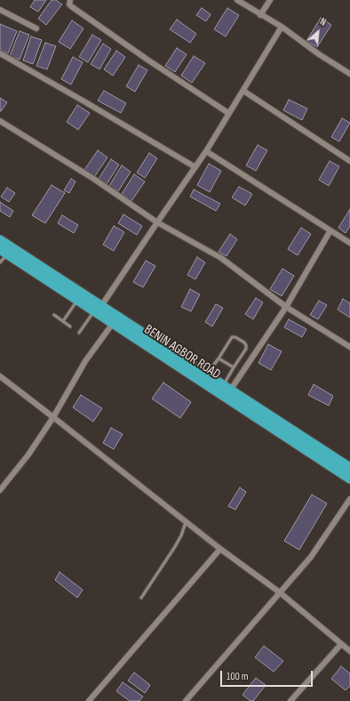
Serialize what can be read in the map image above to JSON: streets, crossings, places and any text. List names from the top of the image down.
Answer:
{
  "streets": {
    "highway": ["BENIN AGBOR ROAD"]
  },
  "scale_bar": "100 m",
  "north": "top right"
}
